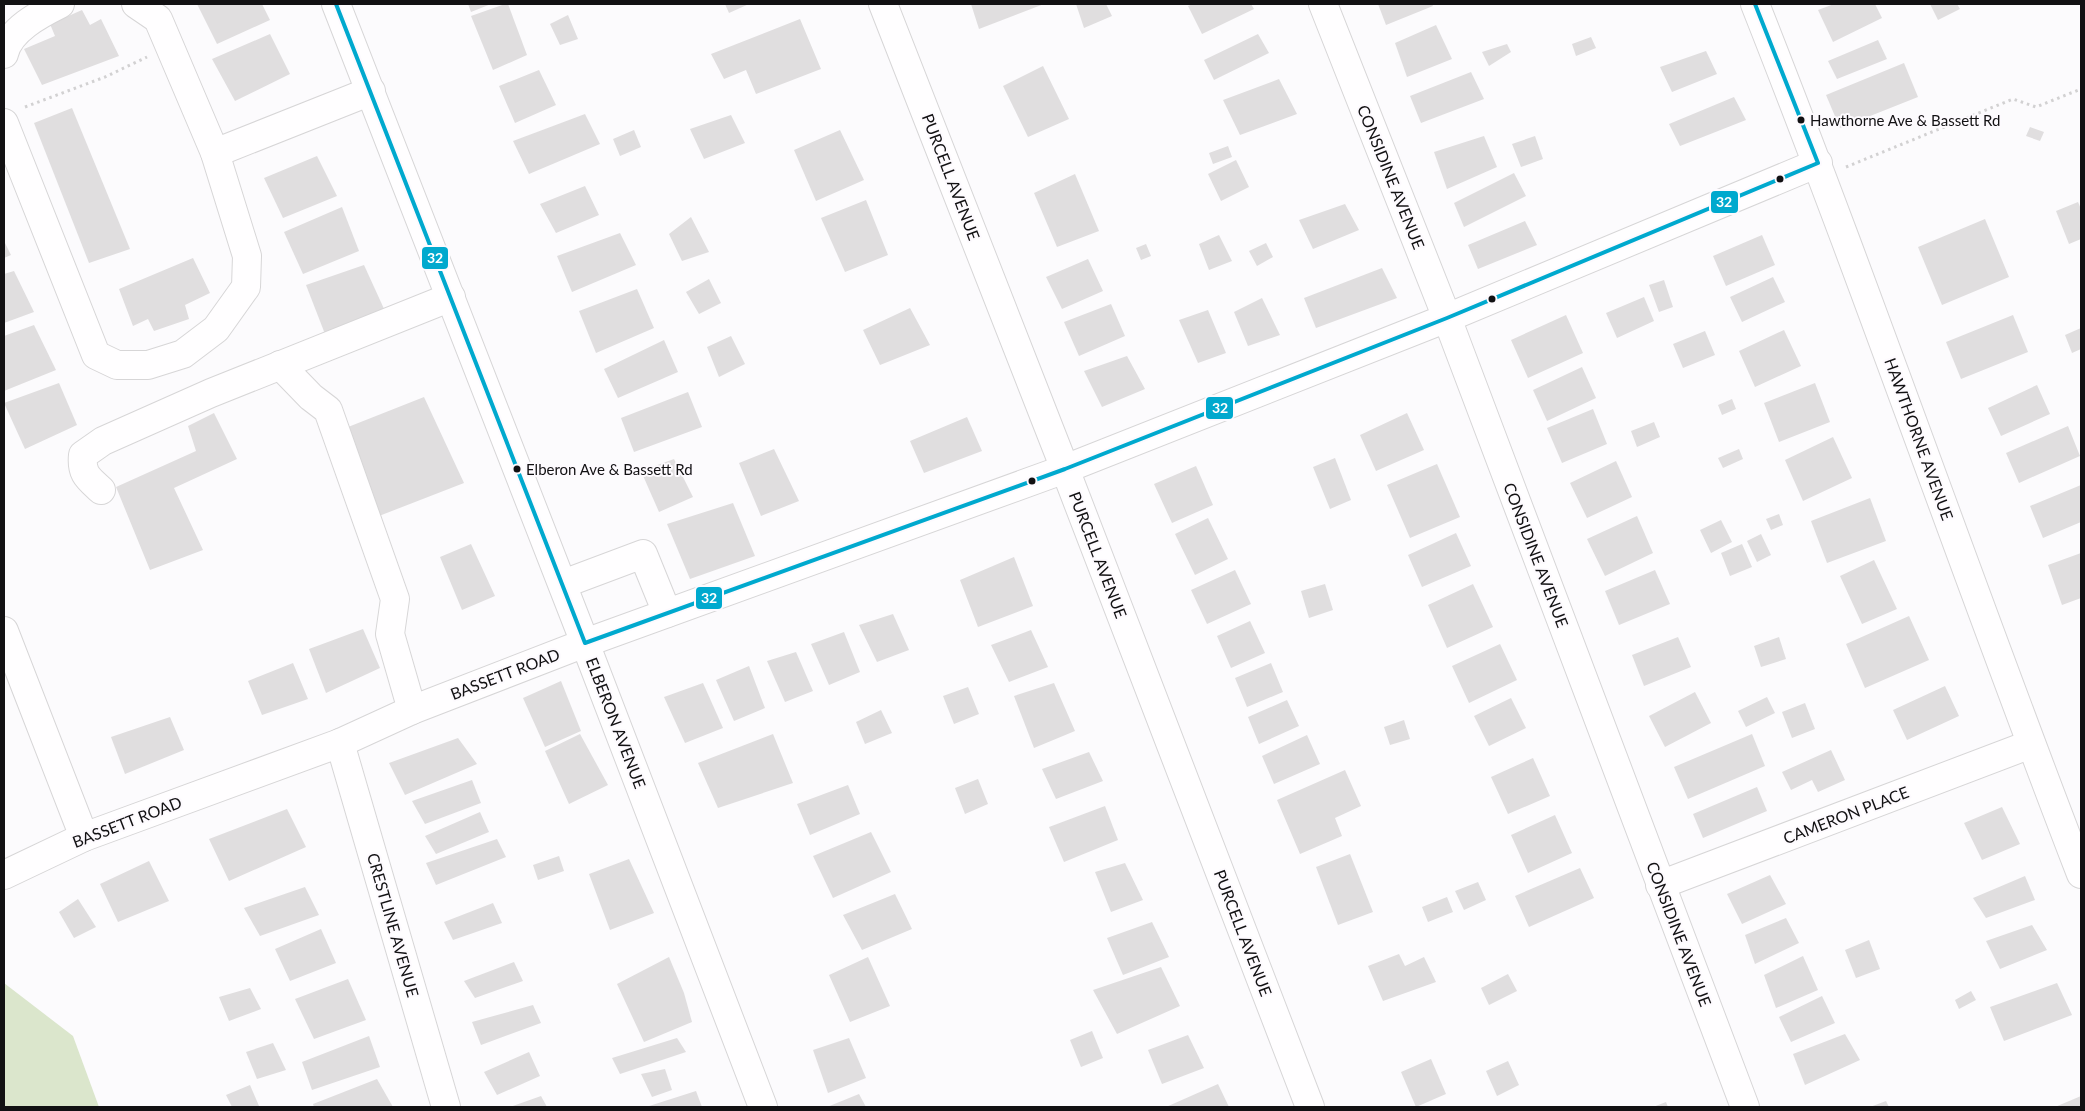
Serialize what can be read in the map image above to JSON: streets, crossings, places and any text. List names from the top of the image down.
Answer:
{
  "streets": {
    "street": [
      "PURCELL AVENUE",
      "CONSIDINE AVENUE",
      "HAWTHORNE AVENUE",
      "BASSETT ROAD",
      "ELBERON AVENUE",
      "CAMERON PLACE",
      "CRESTLINE AVENUE"
    ]
  },
  "crossings": [
    ["PURCELL AVENUE", "BASSETT ROAD"],
    ["CONSIDINE AVENUE", "BASSETT ROAD"],
    ["CONSIDINE AVENUE", "CAMERON PLACE"],
    ["HAWTHORNE AVENUE", "BASSETT ROAD"],
    ["HAWTHORNE AVENUE", "CAMERON PLACE"],
    ["BASSETT ROAD", "ELBERON AVENUE"],
    ["BASSETT ROAD", "CRESTLINE AVENUE"]
  ],
  "places": ["Hawthorne Ave & Bassett Rd", "Elberon Ave & Bassett Rd"],
  "lines": ["transit line 32"]
}
